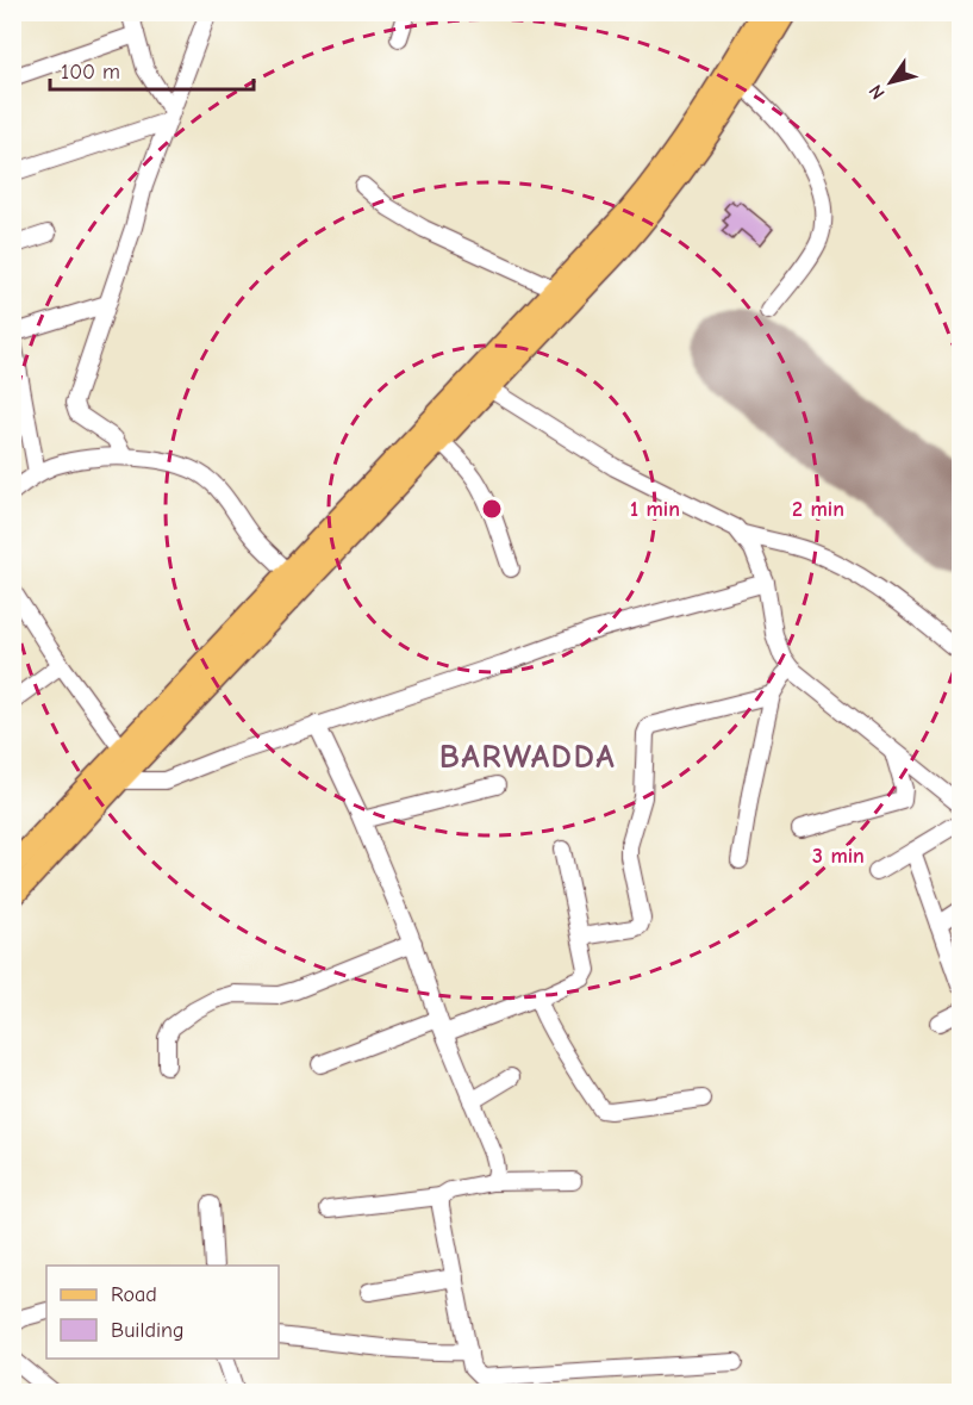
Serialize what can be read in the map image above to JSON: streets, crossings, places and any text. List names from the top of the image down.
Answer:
{
  "districts": ["BARWADDA"],
  "legend": ["Road", "Building"],
  "scale_bar": "100 m",
  "north": "bottom left",
  "rings": ["1 min", "2 min", "3 min"]
}
